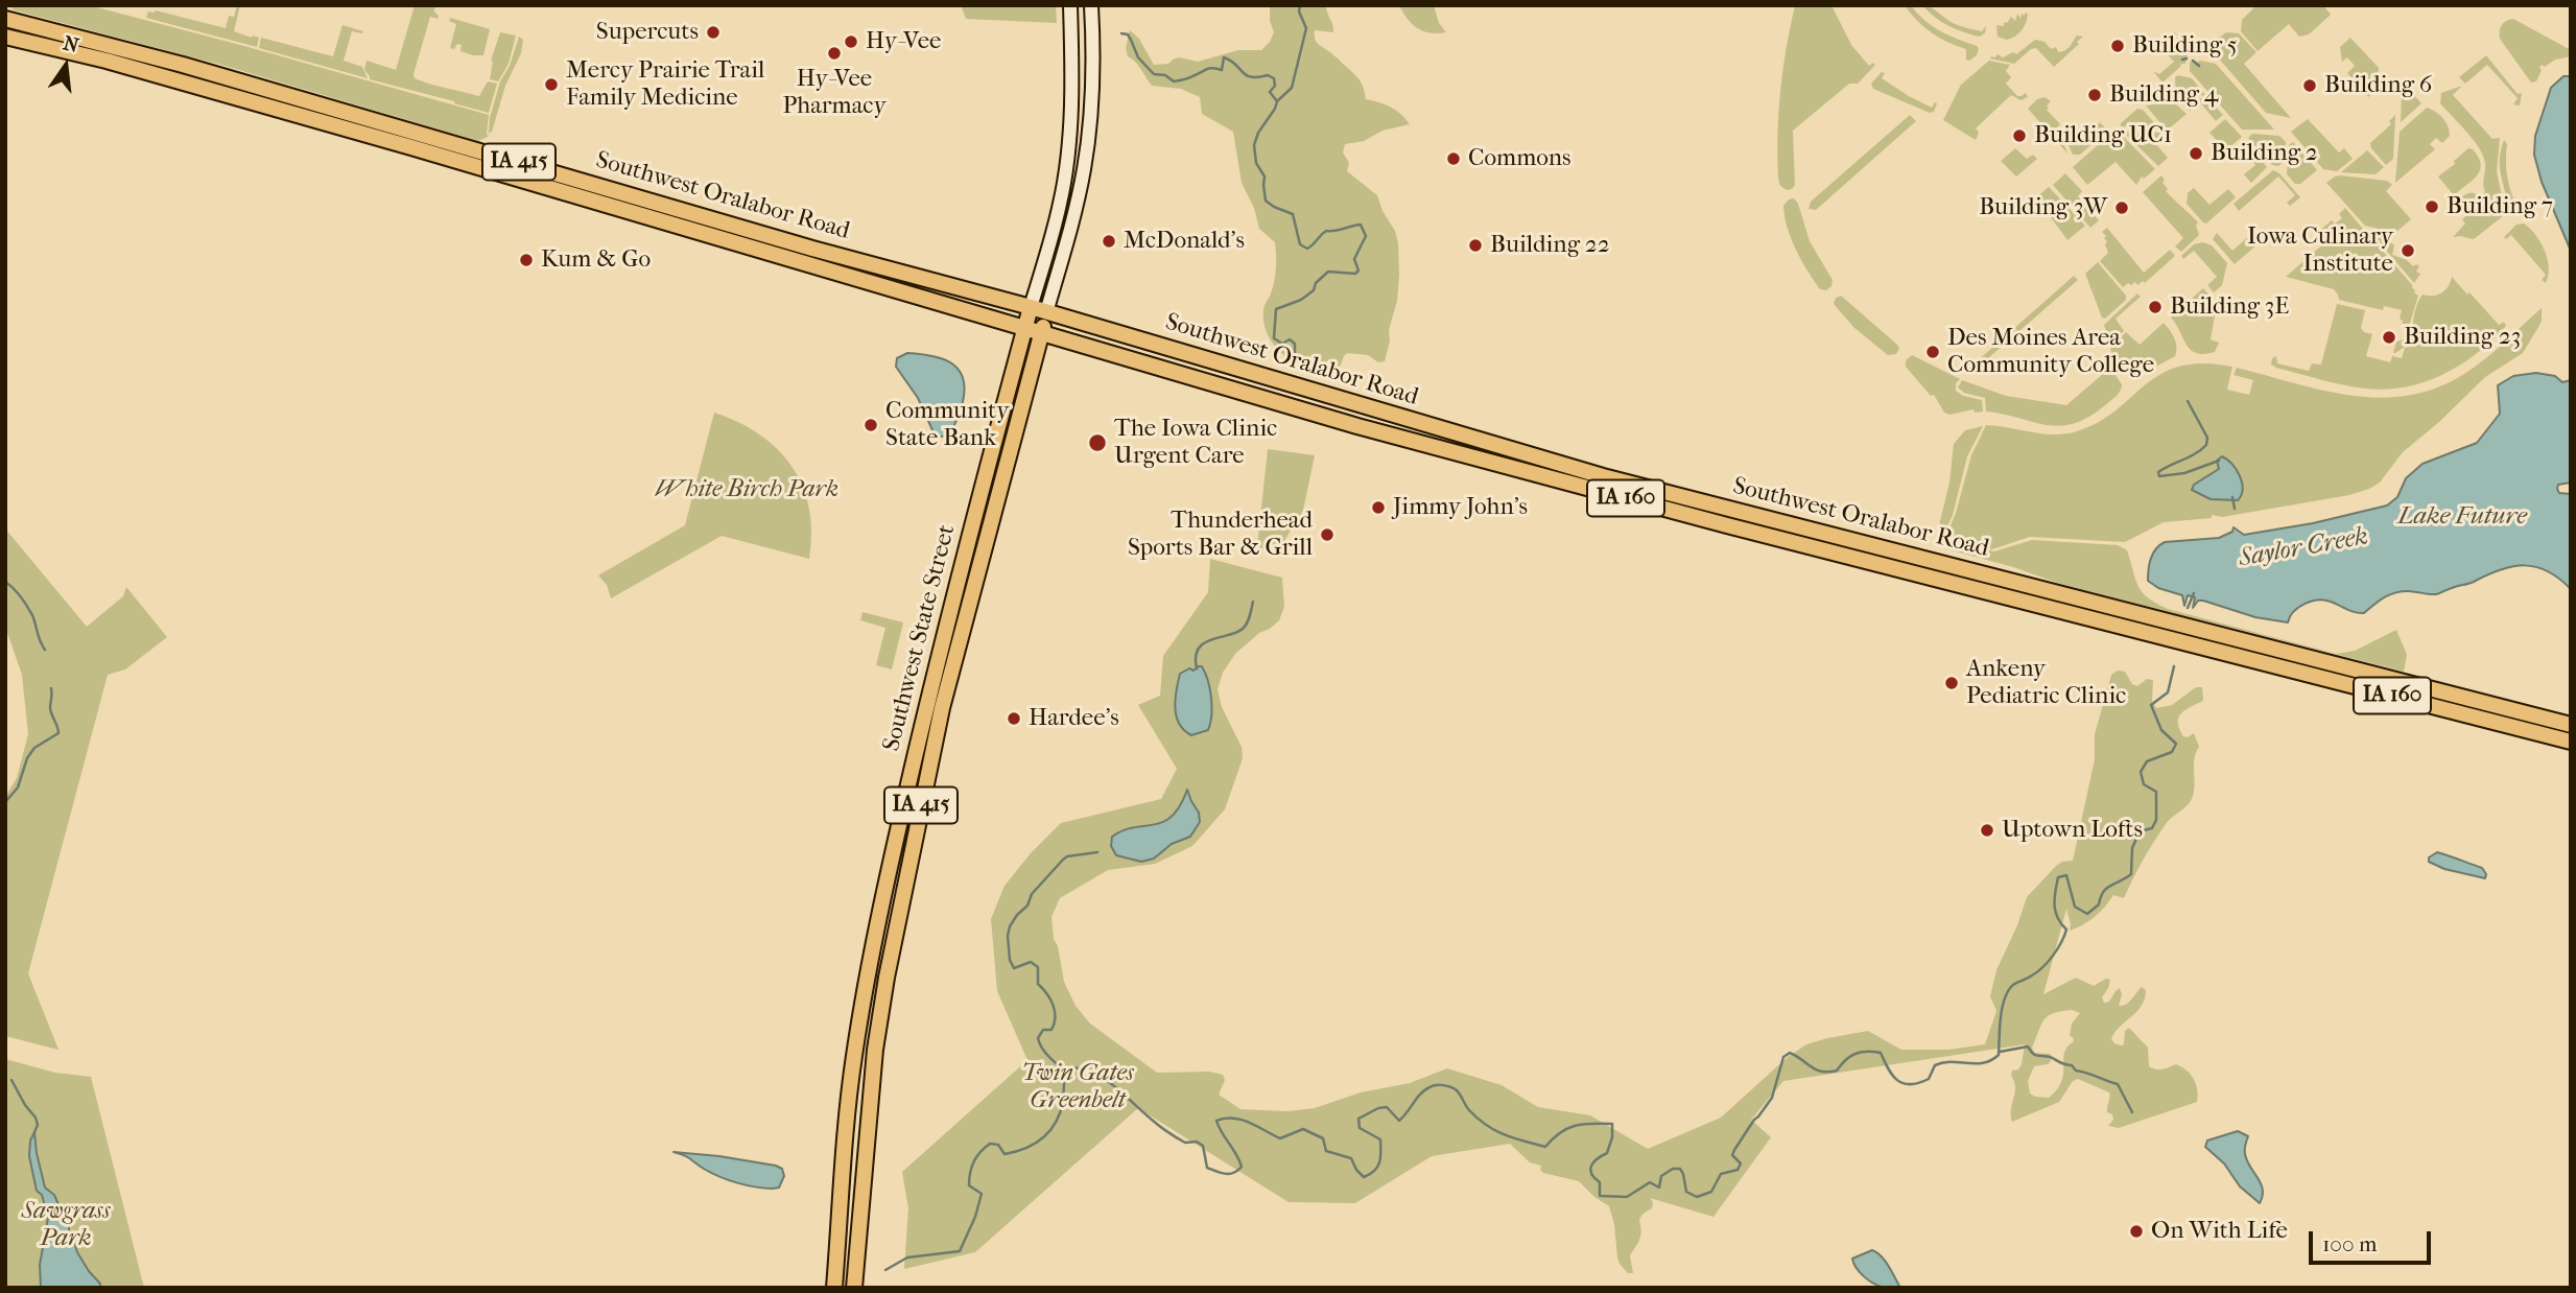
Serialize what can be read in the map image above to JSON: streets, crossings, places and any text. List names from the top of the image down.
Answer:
{
  "streets": {
    "main road": [
      "IA 415",
      "Southwest Oralabor Road",
      "IA 160",
      "Southwest State Street"
    ]
  },
  "crossings": [
    ["Southwest Oralabor Road", "Southwest State Street"]
  ],
  "water": ["Lake Future", "Saylor Creek"],
  "parks": ["White Birch Park", "Twin Gates Greenbelt", "Sawgrass Park"],
  "places": [
    "Supercuts",
    "Hy-Vee",
    "Building 5",
    "Hy-Vee Pharmacy",
    "Mercy Prairie Trail Family Medicine",
    "Building 6",
    "Building 4",
    "Building UC1",
    "Building 2",
    "Commons",
    "Building 7",
    "Building 3W",
    "McDonald's",
    "Building 22",
    "Iowa Culinary Institute",
    "Kum & Go",
    "Building 3E",
    "Building 23",
    "Des Moines Area Community College",
    "Community State Bank",
    "The Iowa Clinic Urgent Care",
    "Jimmy John's",
    "Thunderhead Sports Bar & Grill",
    "Ankeny Pediatric Clinic",
    "Hardee's",
    "Uptown Lofts",
    "On With Life"
  ],
  "scale_bar": "100 m",
  "north": "top"
}
